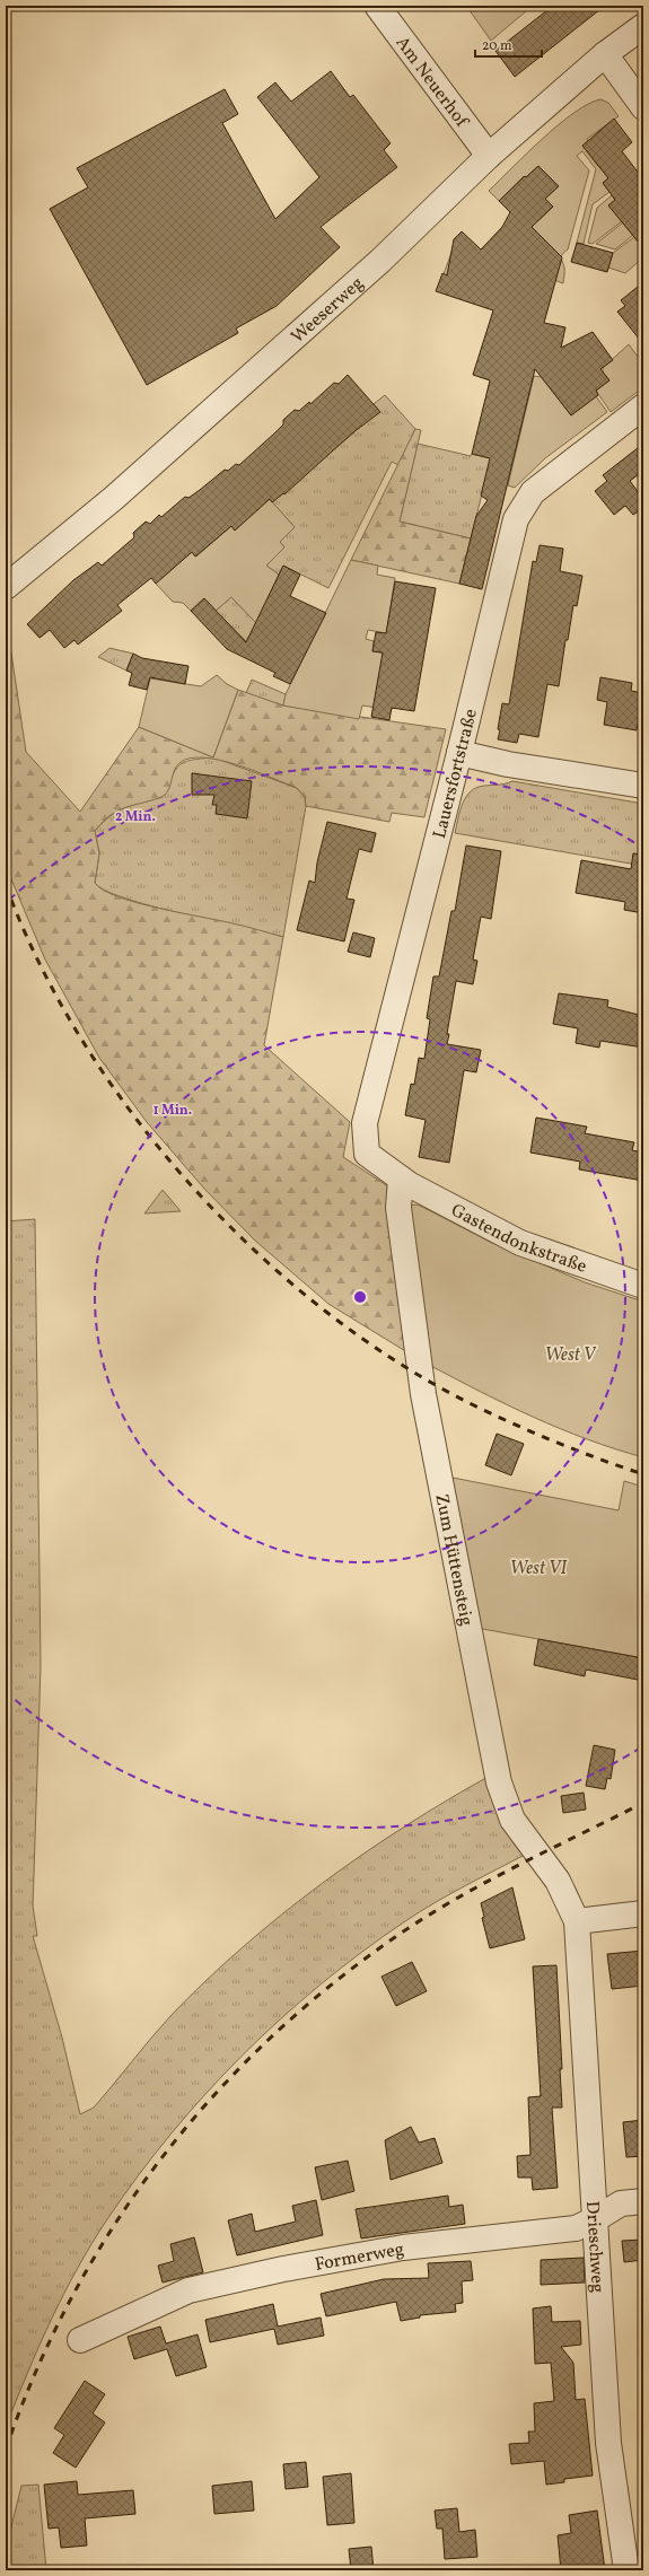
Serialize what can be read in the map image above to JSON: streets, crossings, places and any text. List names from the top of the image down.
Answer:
{
  "streets": {
    "street": [
      "Am Neuerhof",
      "Weeserweg",
      "Lauersfortstraße",
      "Gastendonkstraße",
      "Zum Hüttensteig",
      "Drieschweg",
      "Formerweg"
    ]
  },
  "crossings": [
    ["Am Neuerhof", "Weeserweg"],
    ["Lauersfortstraße", "Gastendonkstraße"],
    ["Lauersfortstraße", "Zum Hüttensteig"],
    ["Gastendonkstraße", "Zum Hüttensteig"],
    ["Zum Hüttensteig", "Drieschweg"],
    ["Drieschweg", "Formerweg"]
  ],
  "parks": ["West V", "West VI"],
  "scale_bar": "20 m",
  "rings": ["2 Min.", "1 Min."]
}
